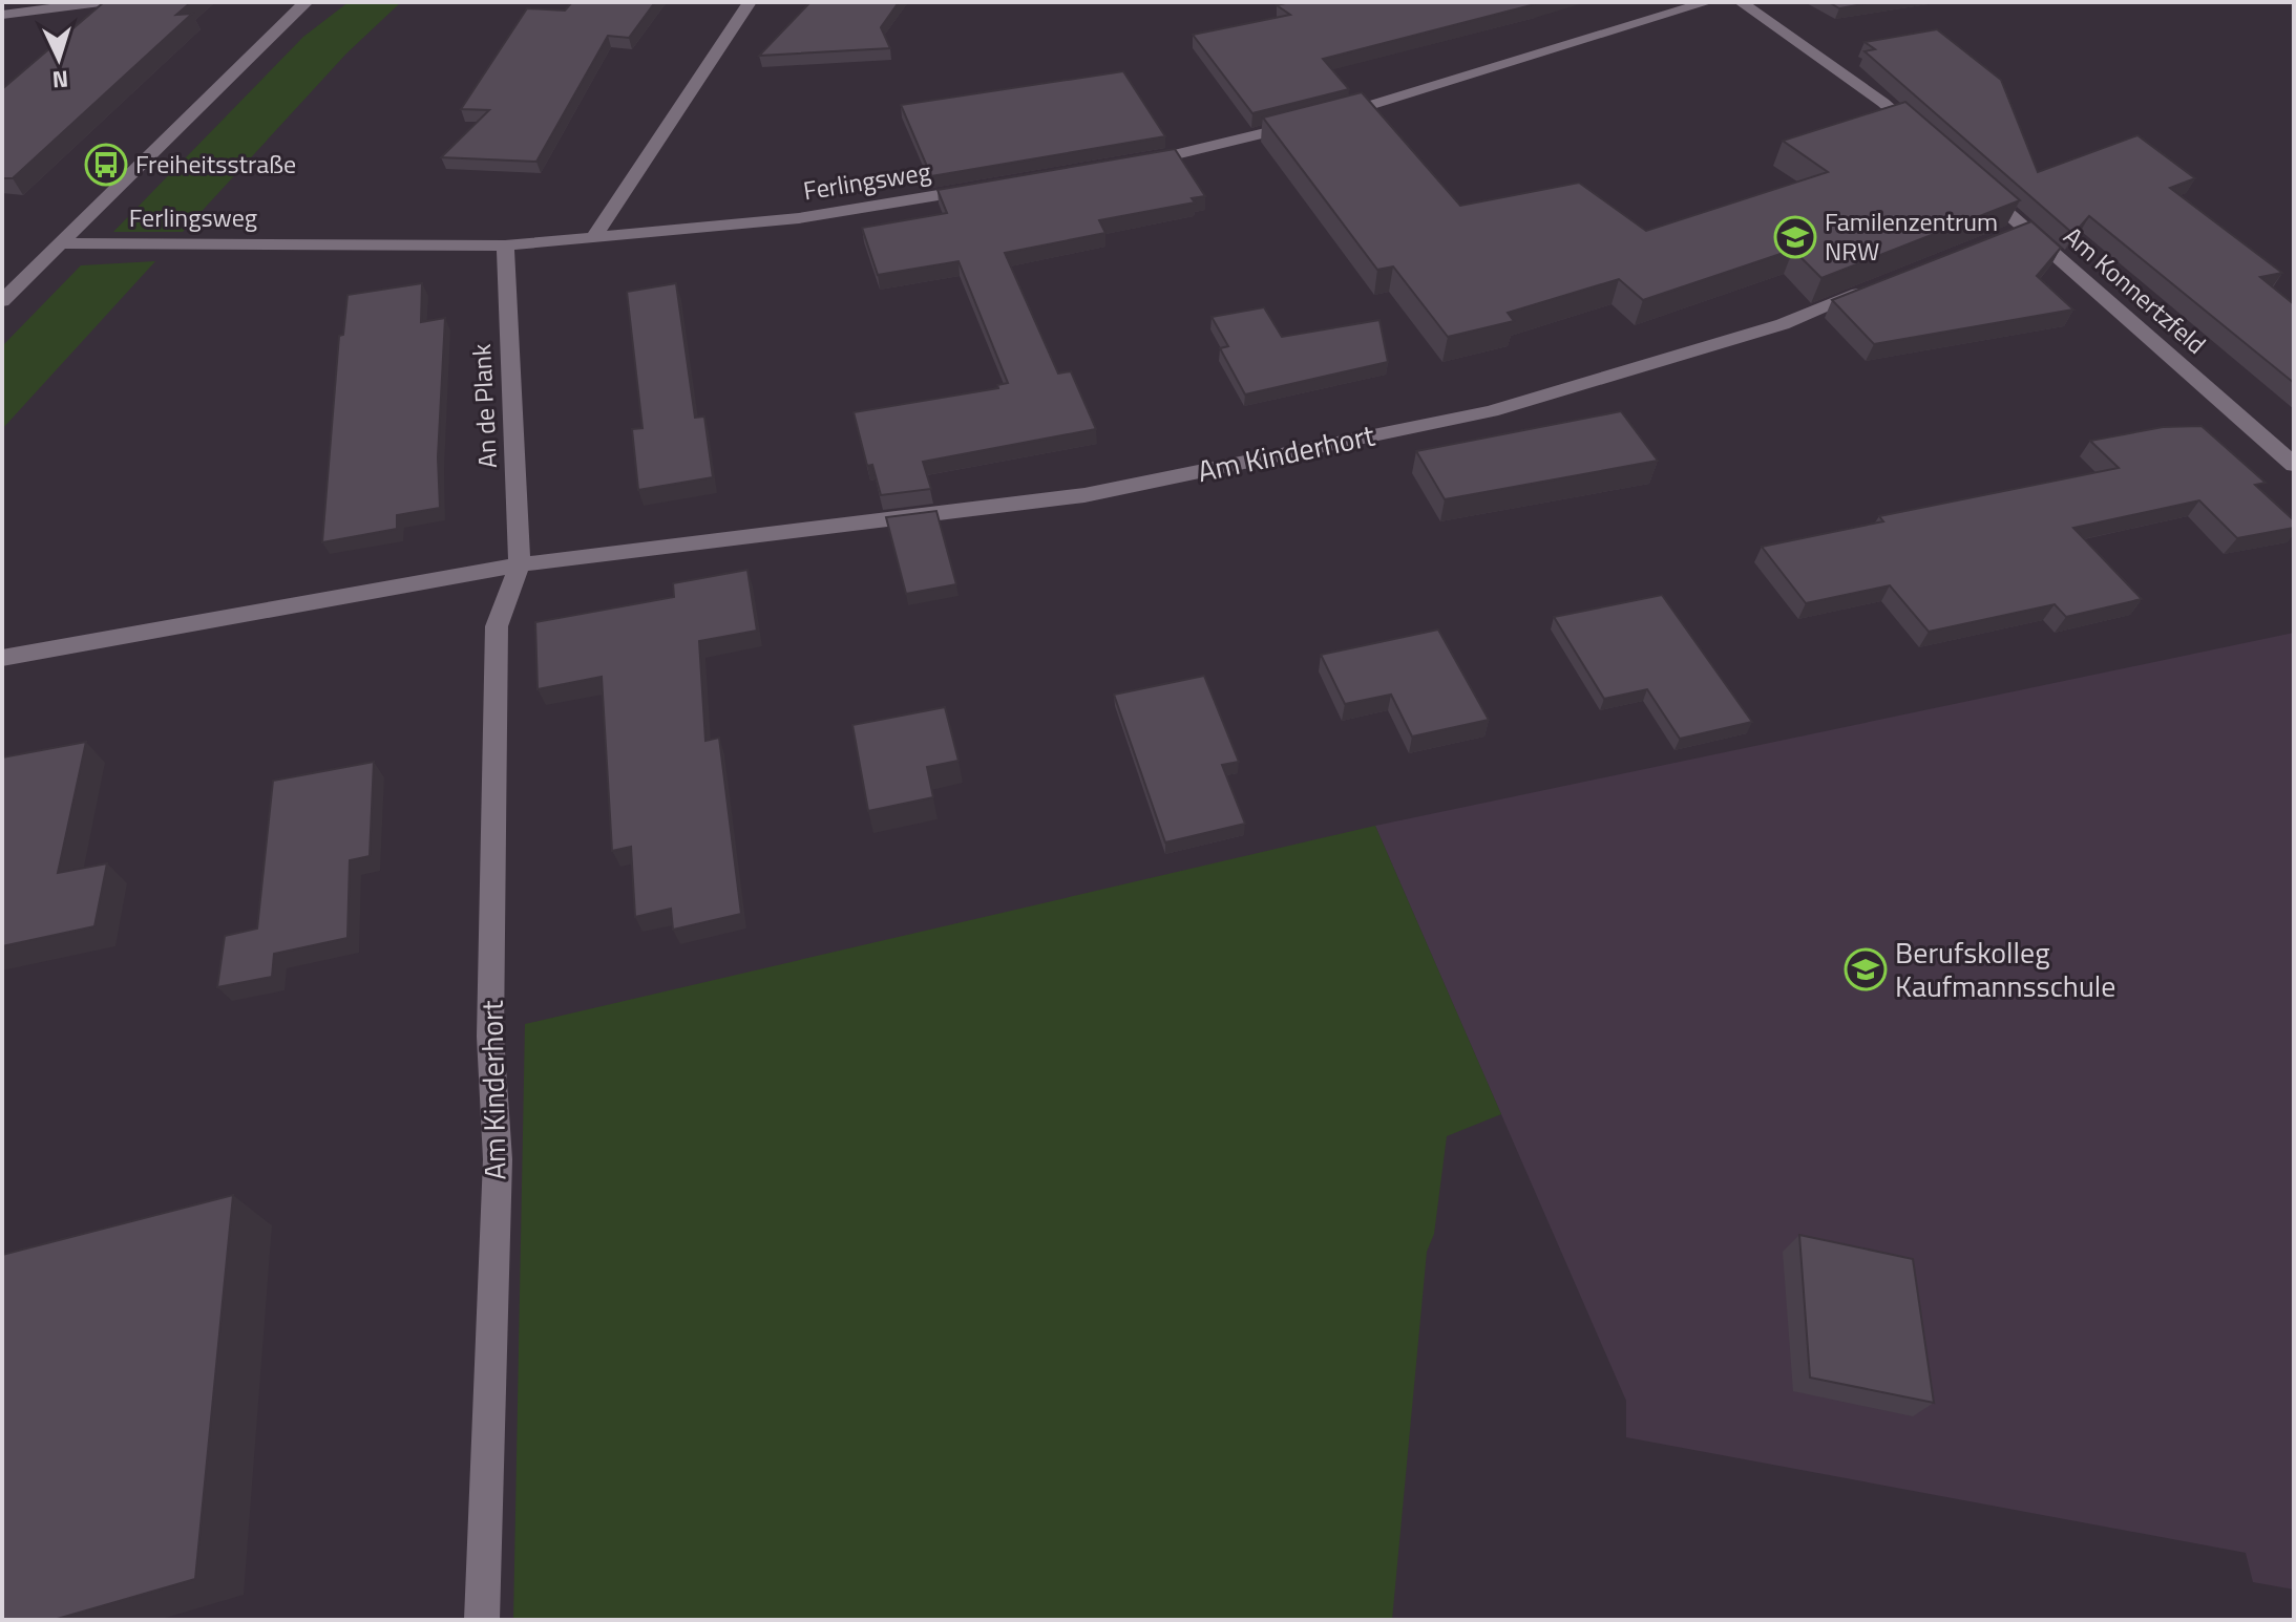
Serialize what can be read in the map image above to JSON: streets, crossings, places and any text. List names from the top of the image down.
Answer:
{
  "streets": {
    "street": [
      "Ferlingsweg",
      "Am Konnertzfeld",
      "An de Plank",
      "Am Kinderhort"
    ]
  },
  "crossings": [
    ["Ferlingsweg", "An de Plank"],
    ["An de Plank", "Am Kinderhort"]
  ],
  "places": {
    "bus stop": ["Freiheitsstraße"],
    "school or university": ["Familenzentrum NRW", "Berufskolleg Kaufmannsschule"]
  },
  "north": "bottom"
}
